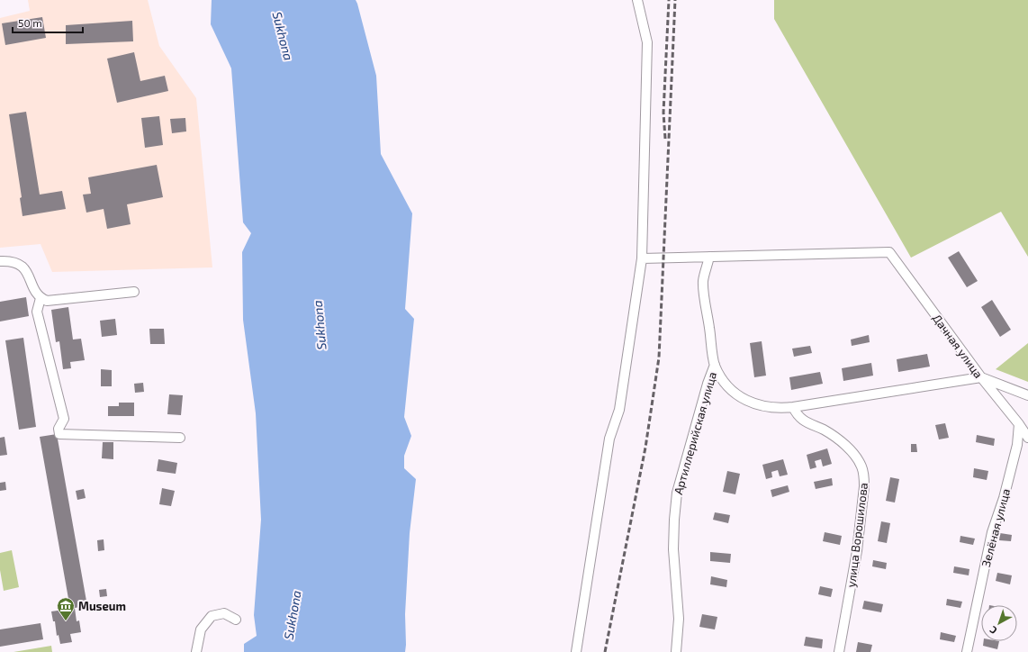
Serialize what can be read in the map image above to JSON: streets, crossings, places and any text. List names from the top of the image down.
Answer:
{
  "streets": {
    "street": [
      "Дачная улица",
      "Артиллерийская улица",
      "Зелёная улица",
      "улица Ворошилова"
    ]
  },
  "crossings": [
    ["Дачная улица", "Артиллерийская улица"],
    ["Дачная улица", "Зелёная улица"],
    ["Артиллерийская улица", "улица Ворошилова"]
  ],
  "water": ["Sukhona"],
  "places": {
    "museum": ["Museum"]
  },
  "scale_bar": "50 m",
  "north": "bottom left"
}
